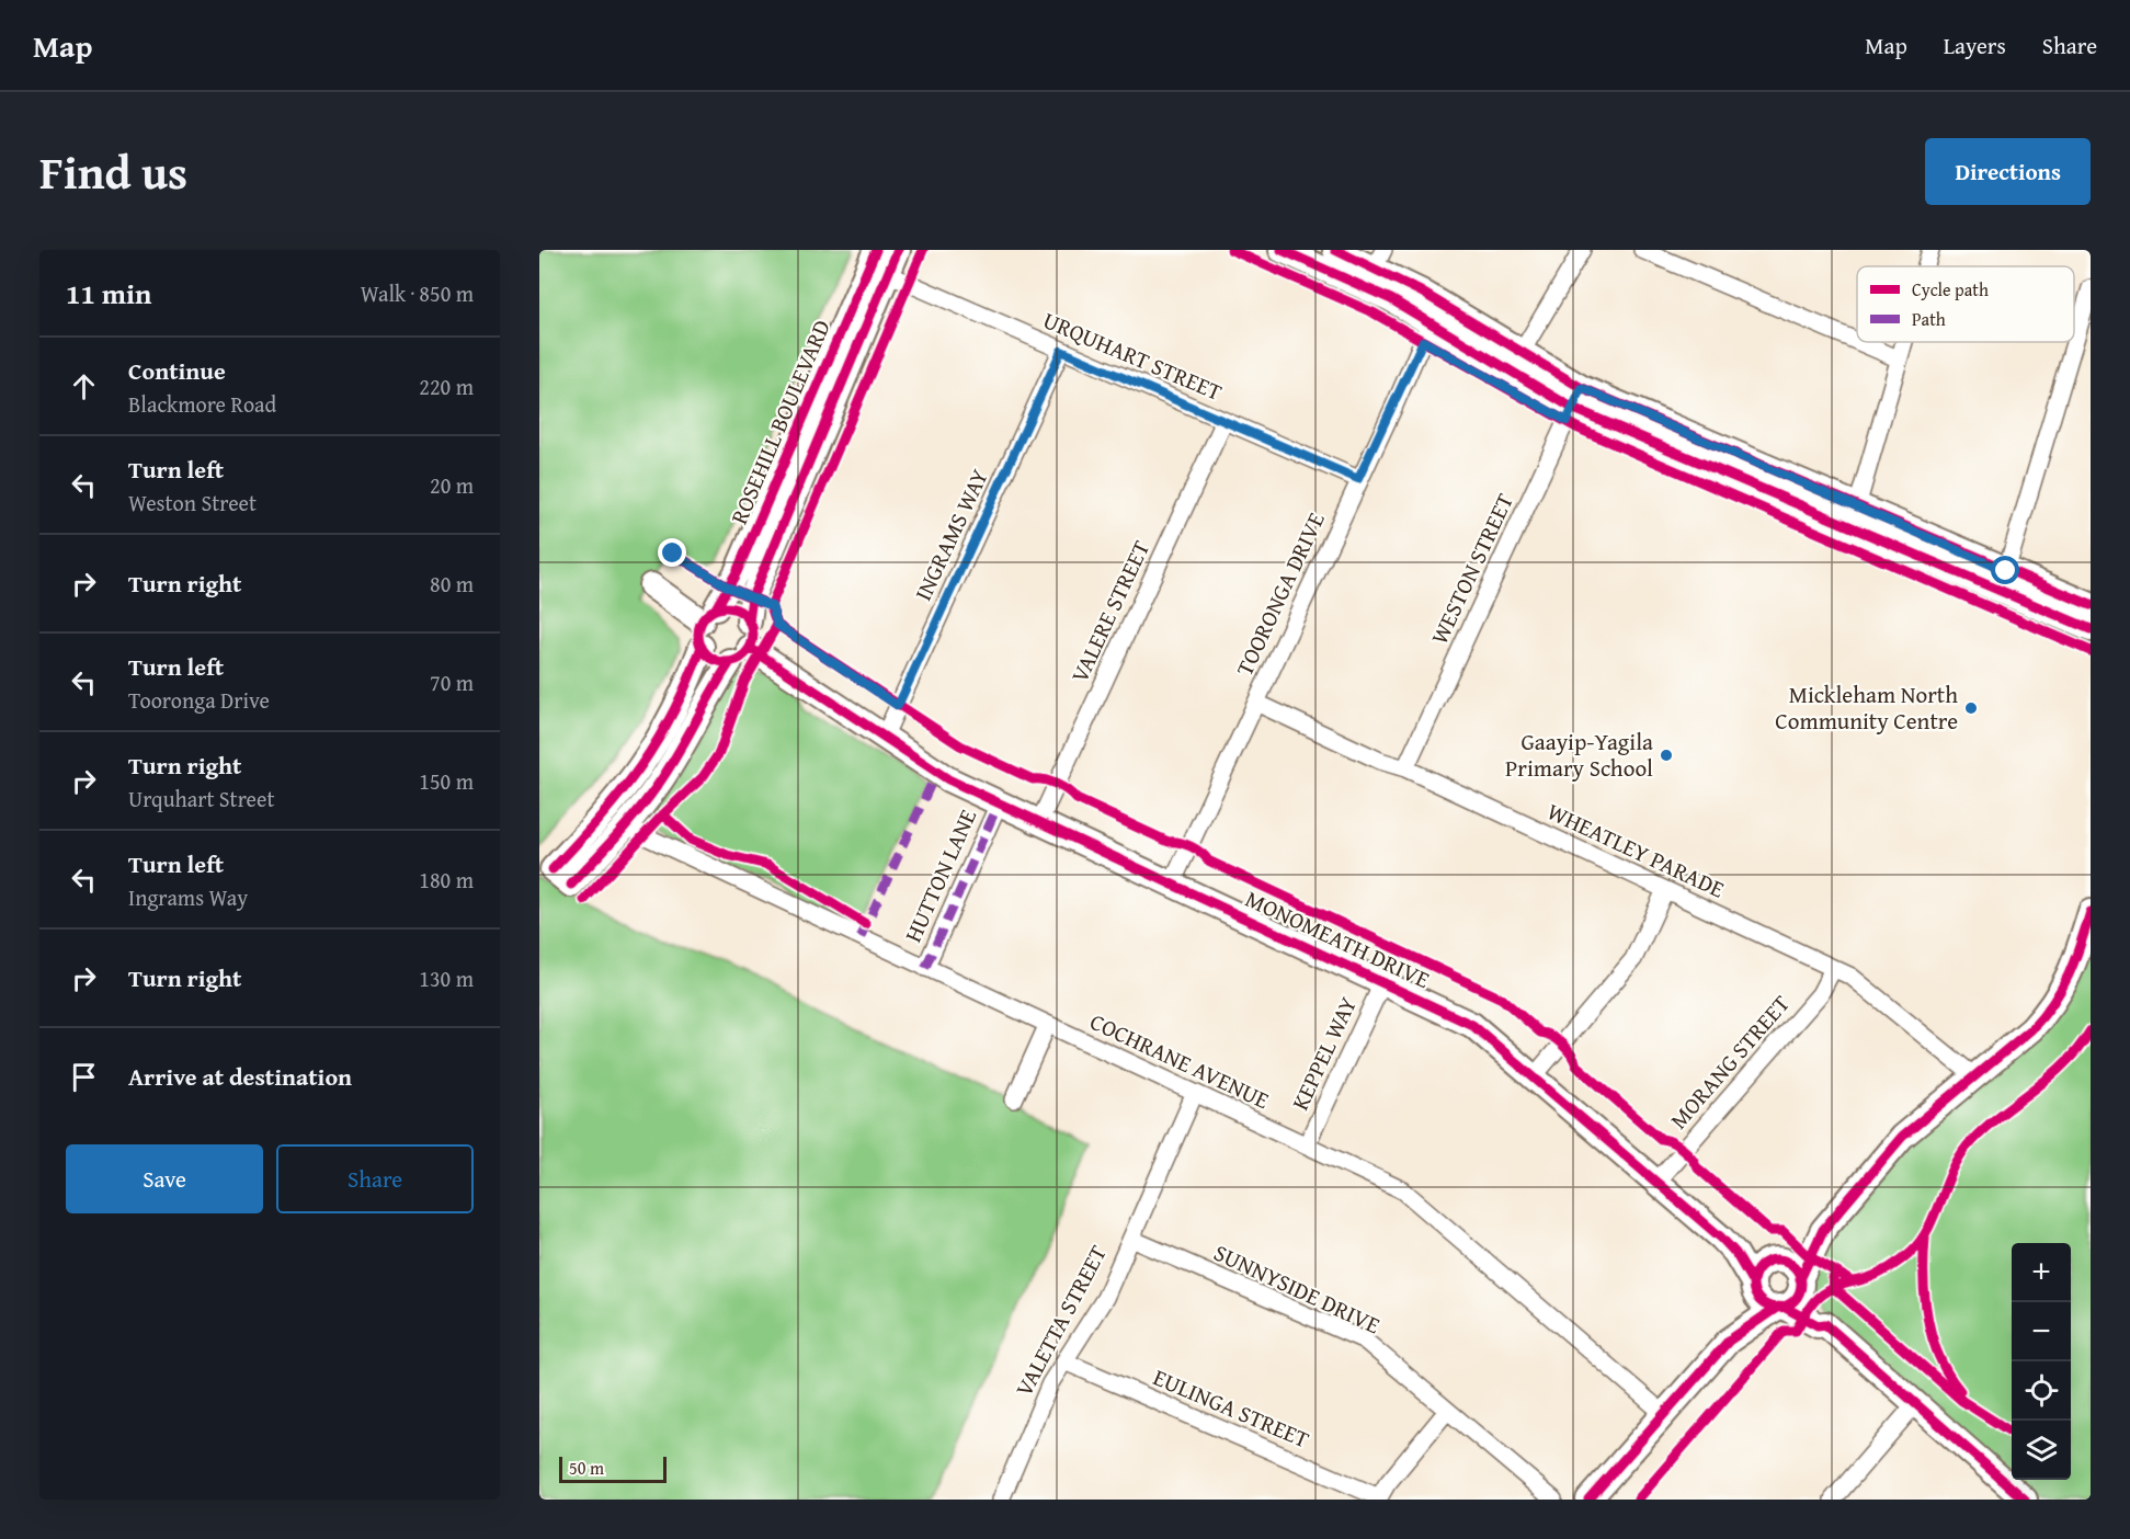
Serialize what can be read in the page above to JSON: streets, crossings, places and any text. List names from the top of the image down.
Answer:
{
  "streets": {
    "street": [
      "URQUHART STREET",
      "ROSEHILL BOULEVARD",
      "INGRAMS WAY",
      "WESTON STREET",
      "TOORONGA DRIVE",
      "VALERE STREET",
      "WHEATLEY PARADE",
      "HUTTON LANE",
      "MONOMEATH DRIVE",
      "KEPPEL WAY",
      "COCHRANE AVENUE",
      "MORANG STREET",
      "SUNNYSIDE DRIVE",
      "VALETTA STREET",
      "EULINGA STREET"
    ]
  },
  "crossings": [
    ["URQUHART STREET", "ROSEHILL BOULEVARD"],
    ["URQUHART STREET", "INGRAMS WAY"],
    ["URQUHART STREET", "TOORONGA DRIVE"],
    ["URQUHART STREET", "VALERE STREET"],
    ["ROSEHILL BOULEVARD", "MONOMEATH DRIVE"],
    ["INGRAMS WAY", "MONOMEATH DRIVE"],
    ["WESTON STREET", "WHEATLEY PARADE"],
    ["TOORONGA DRIVE", "WHEATLEY PARADE"],
    ["TOORONGA DRIVE", "MONOMEATH DRIVE"],
    ["VALERE STREET", "MONOMEATH DRIVE"],
    ["WHEATLEY PARADE", "MORANG STREET"],
    ["HUTTON LANE", "MONOMEATH DRIVE"],
    ["HUTTON LANE", "COCHRANE AVENUE"],
    ["MONOMEATH DRIVE", "KEPPEL WAY"],
    ["MONOMEATH DRIVE", "MORANG STREET"],
    ["KEPPEL WAY", "COCHRANE AVENUE"],
    ["COCHRANE AVENUE", "VALETTA STREET"],
    ["SUNNYSIDE DRIVE", "VALETTA STREET"],
    ["VALETTA STREET", "EULINGA STREET"]
  ],
  "places": ["Mickleham North Community Centre", "Gaayip-Yagila Primary School"],
  "legend": ["Cycle path", "Path"],
  "scale_bar": "50 m",
  "page": {
    "header": "Map",
    "nav": ["Map", "Layers", "Share"],
    "title": "Find us",
    "buttons": [
      "Directions",
      ["Save", "Share"]
    ],
    "heading": ["11 min", "Walk · 850 m"],
    "list": [
      ["Continue", "Blackmore Road", "220 m"],
      ["Turn left", "Weston Street", "20 m"],
      ["Turn right", "80 m"],
      ["Turn left", "Tooronga Drive", "70 m"],
      ["Turn right", "Urquhart Street", "150 m"],
      ["Turn left", "Ingrams Way", "180 m"],
      ["Turn right", "130 m"],
      "Arrive at destination"
    ],
    "map_buttons": ["+", "−"],
    "scale": "50 m"
  }
}
